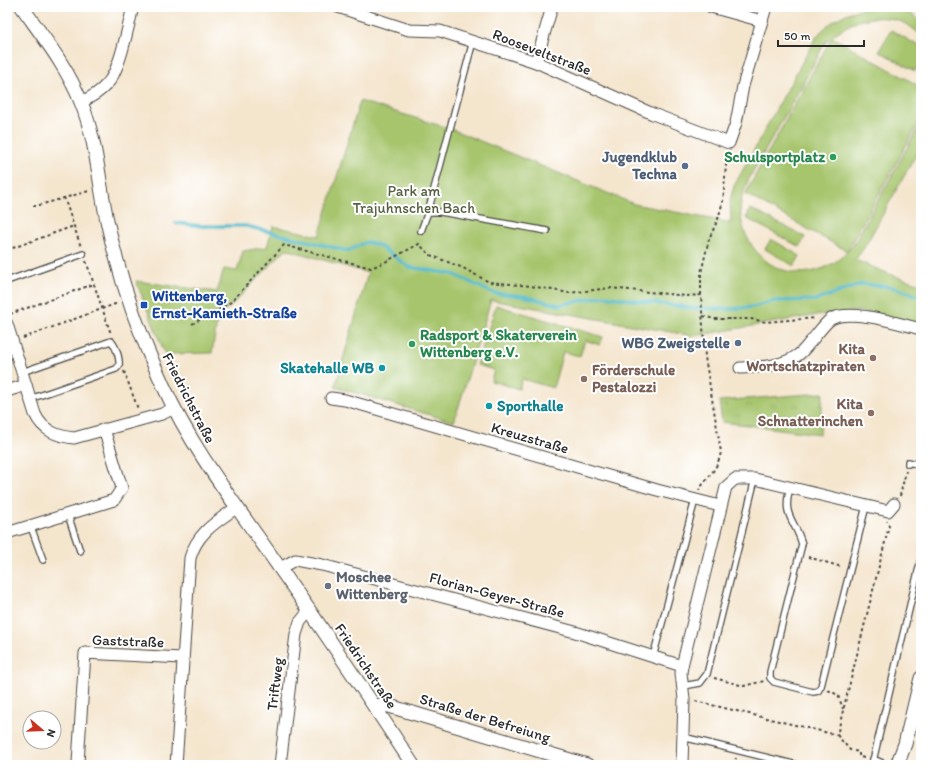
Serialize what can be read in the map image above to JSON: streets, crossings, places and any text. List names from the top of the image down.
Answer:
{
  "streets": {
    "street": [
      "Rooseveltstraße",
      "Friedrichstraße",
      "Kreuzstraße",
      "Florian-Geyer-Straße",
      "Gaststraße",
      "Triftweg",
      "Straße der Befreiung"
    ]
  },
  "crossings": [
    ["Friedrichstraße", "Florian-Geyer-Straße"],
    ["Friedrichstraße", "Gaststraße"],
    ["Friedrichstraße", "Triftweg"],
    ["Friedrichstraße", "Straße der Befreiung"]
  ],
  "parks": ["Park am Trajuhnschen Bach"],
  "places": {
    "other": [
      "Schulsportplatz",
      "Jugendklub Techna",
      "WBG Zweigstelle",
      "Radsport & Skaterverein Wittenberg e.V.",
      "Kita Wortschatzpiraten",
      "Skatehalle WB",
      "Förderschule Pestalozzi",
      "Sporthalle",
      "Kita Schnatterinchen",
      "Moschee Wittenberg"
    ],
    "transit": ["Wittenberg, Ernst-Kamieth-Straße"]
  },
  "scale_bar": "50 m",
  "north": "right"
}
